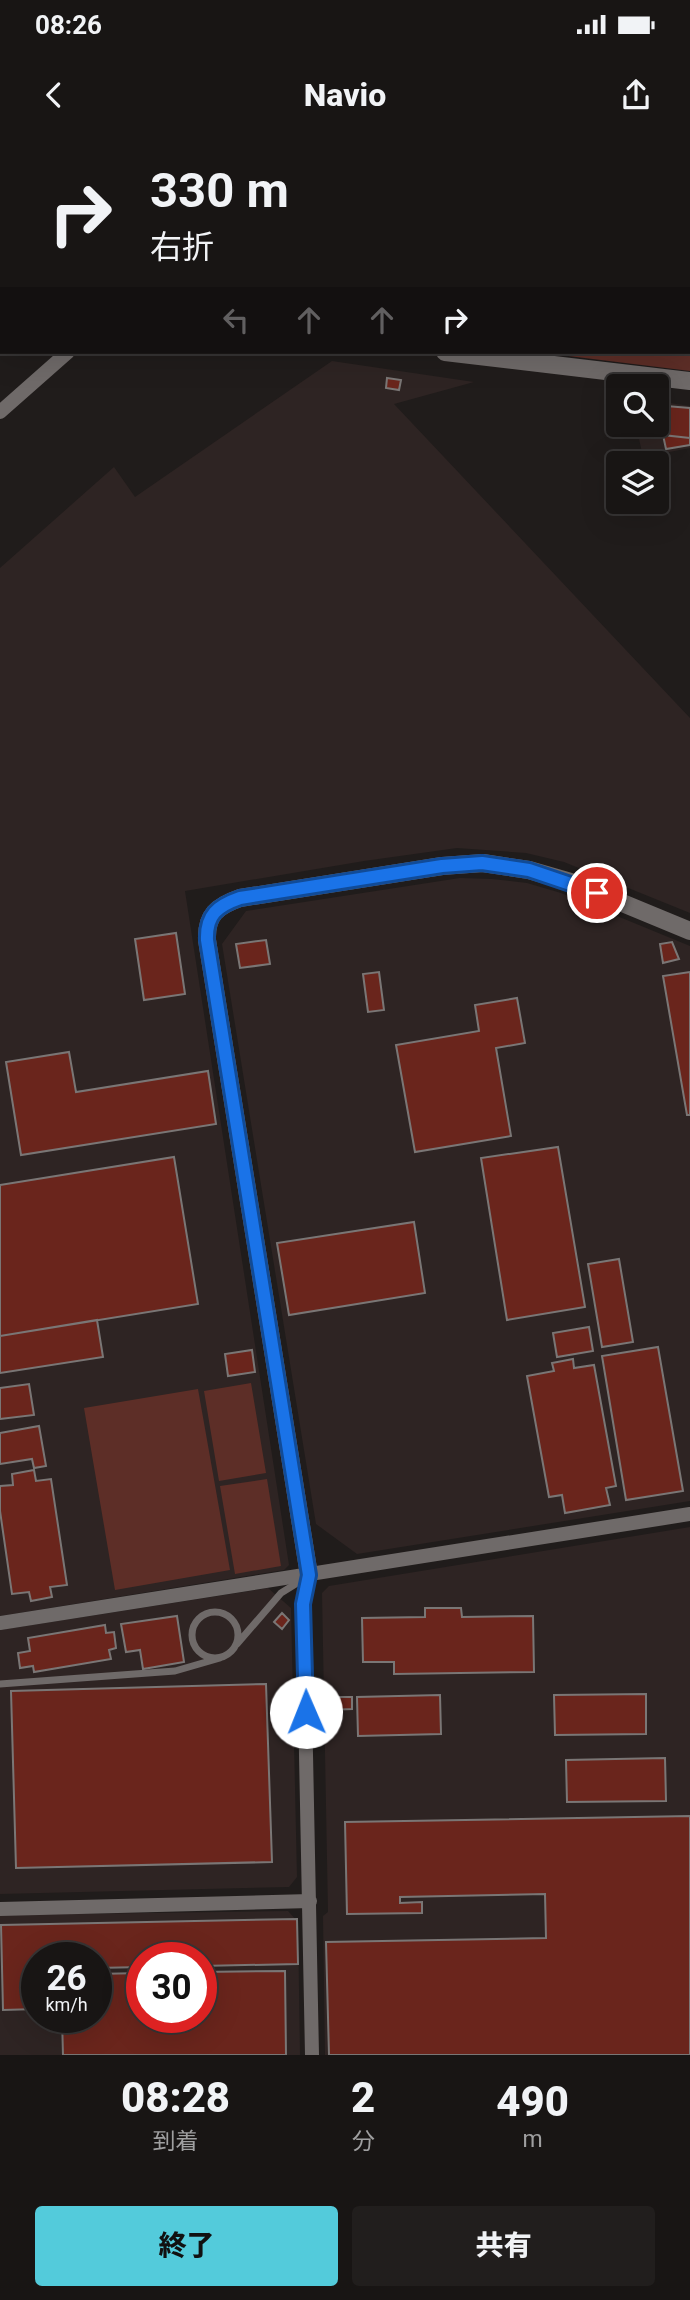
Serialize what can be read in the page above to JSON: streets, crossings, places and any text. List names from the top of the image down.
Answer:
{
  "page": {
    "status": "08:26",
    "header": "Navio",
    "turn": ["330 m", "右折"],
    "speed": "26 km/h",
    "limit": "30",
    "eta": [
      "08:28",
      "到着",
      "2",
      "分",
      "490",
      "m"
    ],
    "buttons": ["終了", "共有"]
  }
}
